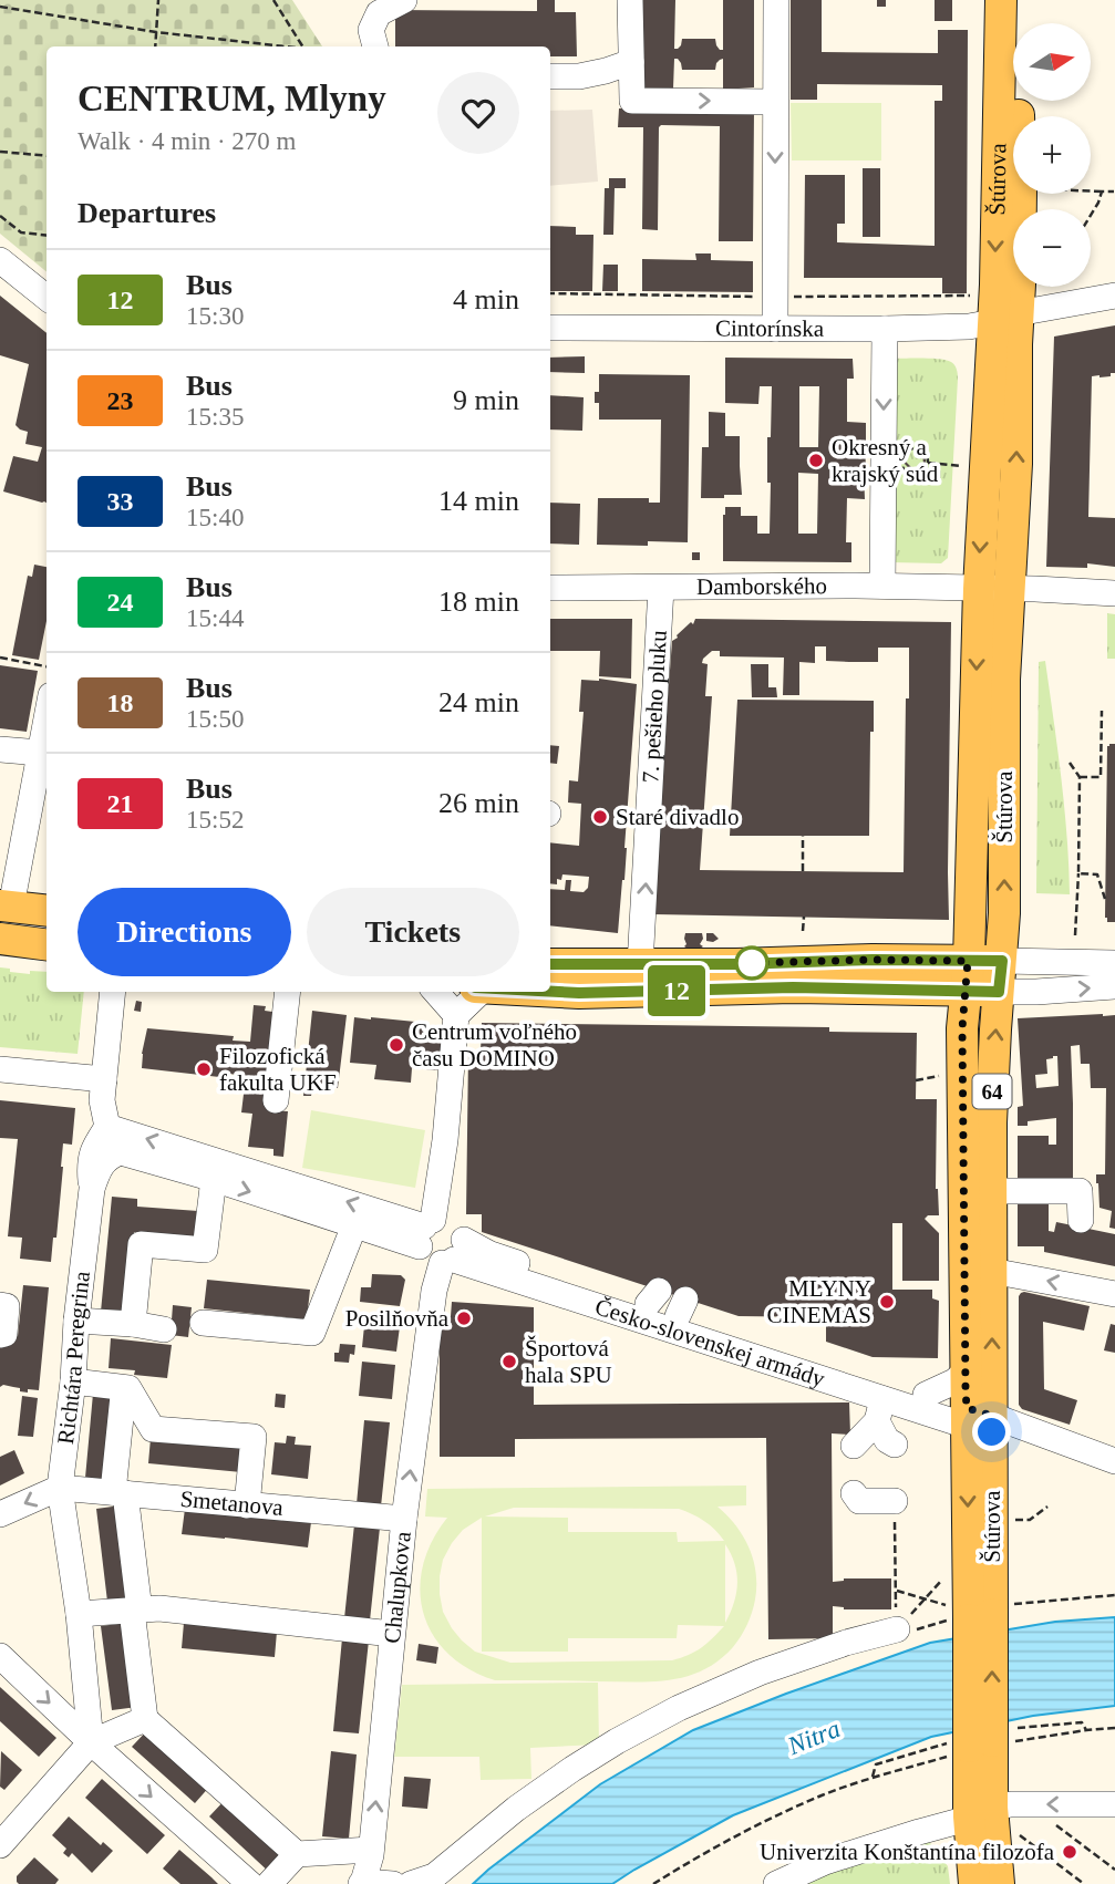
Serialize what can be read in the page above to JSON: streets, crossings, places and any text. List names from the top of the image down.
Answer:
{
  "streets": {
    "main road": ["Štúrova", "64"],
    "street": [
      "Cintorínska",
      "Damborského",
      "7. pešieho pluku",
      "Česko-slovenskej armády",
      "Richtára Peregrina",
      "Smetanova",
      "Chalupkova"
    ]
  },
  "crossings": [
    ["Štúrova", "Cintorínska"],
    ["Štúrova", "Damborského"],
    ["Štúrova", "64"],
    ["Štúrova", "Česko-slovenskej armády"],
    ["Damborského", "7. pešieho pluku"],
    ["Česko-slovenskej armády", "Richtára Peregrina"],
    ["Česko-slovenskej armády", "Chalupkova"],
    ["Richtára Peregrina", "Smetanova"],
    ["Smetanova", "Chalupkova"]
  ],
  "one_way": ["7. pešieho pluku", "Chalupkova"],
  "water": ["Nitra"],
  "places": [
    "Okresný a krajský súd",
    "Staré divadlo",
    "Centrum voľného času DOMINO",
    "Filozofická fakulta UKF",
    "MLYNY CINEMAS",
    "Posilňovňa",
    "Športová hala SPU",
    "Univerzita Konštantína filozofa"
  ],
  "lines": ["bus line 12"],
  "north": "right",
  "page": {
    "on_map": "12",
    "map_buttons": ["+", "−"],
    "heading": [
      ["CENTRUM, Mlyny", "Walk · 4 min · 270 m"],
      "Departures"
    ],
    "list": [
      {
        "mark": "12",
        "name": "Bus",
        "note": "15:30",
        "value": "4 min"
      },
      {
        "mark": "23",
        "name": "Bus",
        "note": "15:35",
        "value": "9 min"
      },
      {
        "mark": "33",
        "name": "Bus",
        "note": "15:40",
        "value": "14 min"
      },
      {
        "mark": "24",
        "name": "Bus",
        "note": "15:44",
        "value": "18 min"
      },
      {
        "mark": "18",
        "name": "Bus",
        "note": "15:50",
        "value": "24 min"
      },
      {
        "mark": "21",
        "name": "Bus",
        "note": "15:52",
        "value": "26 min"
      }
    ],
    "buttons": ["Directions", "Tickets"]
  }
}
